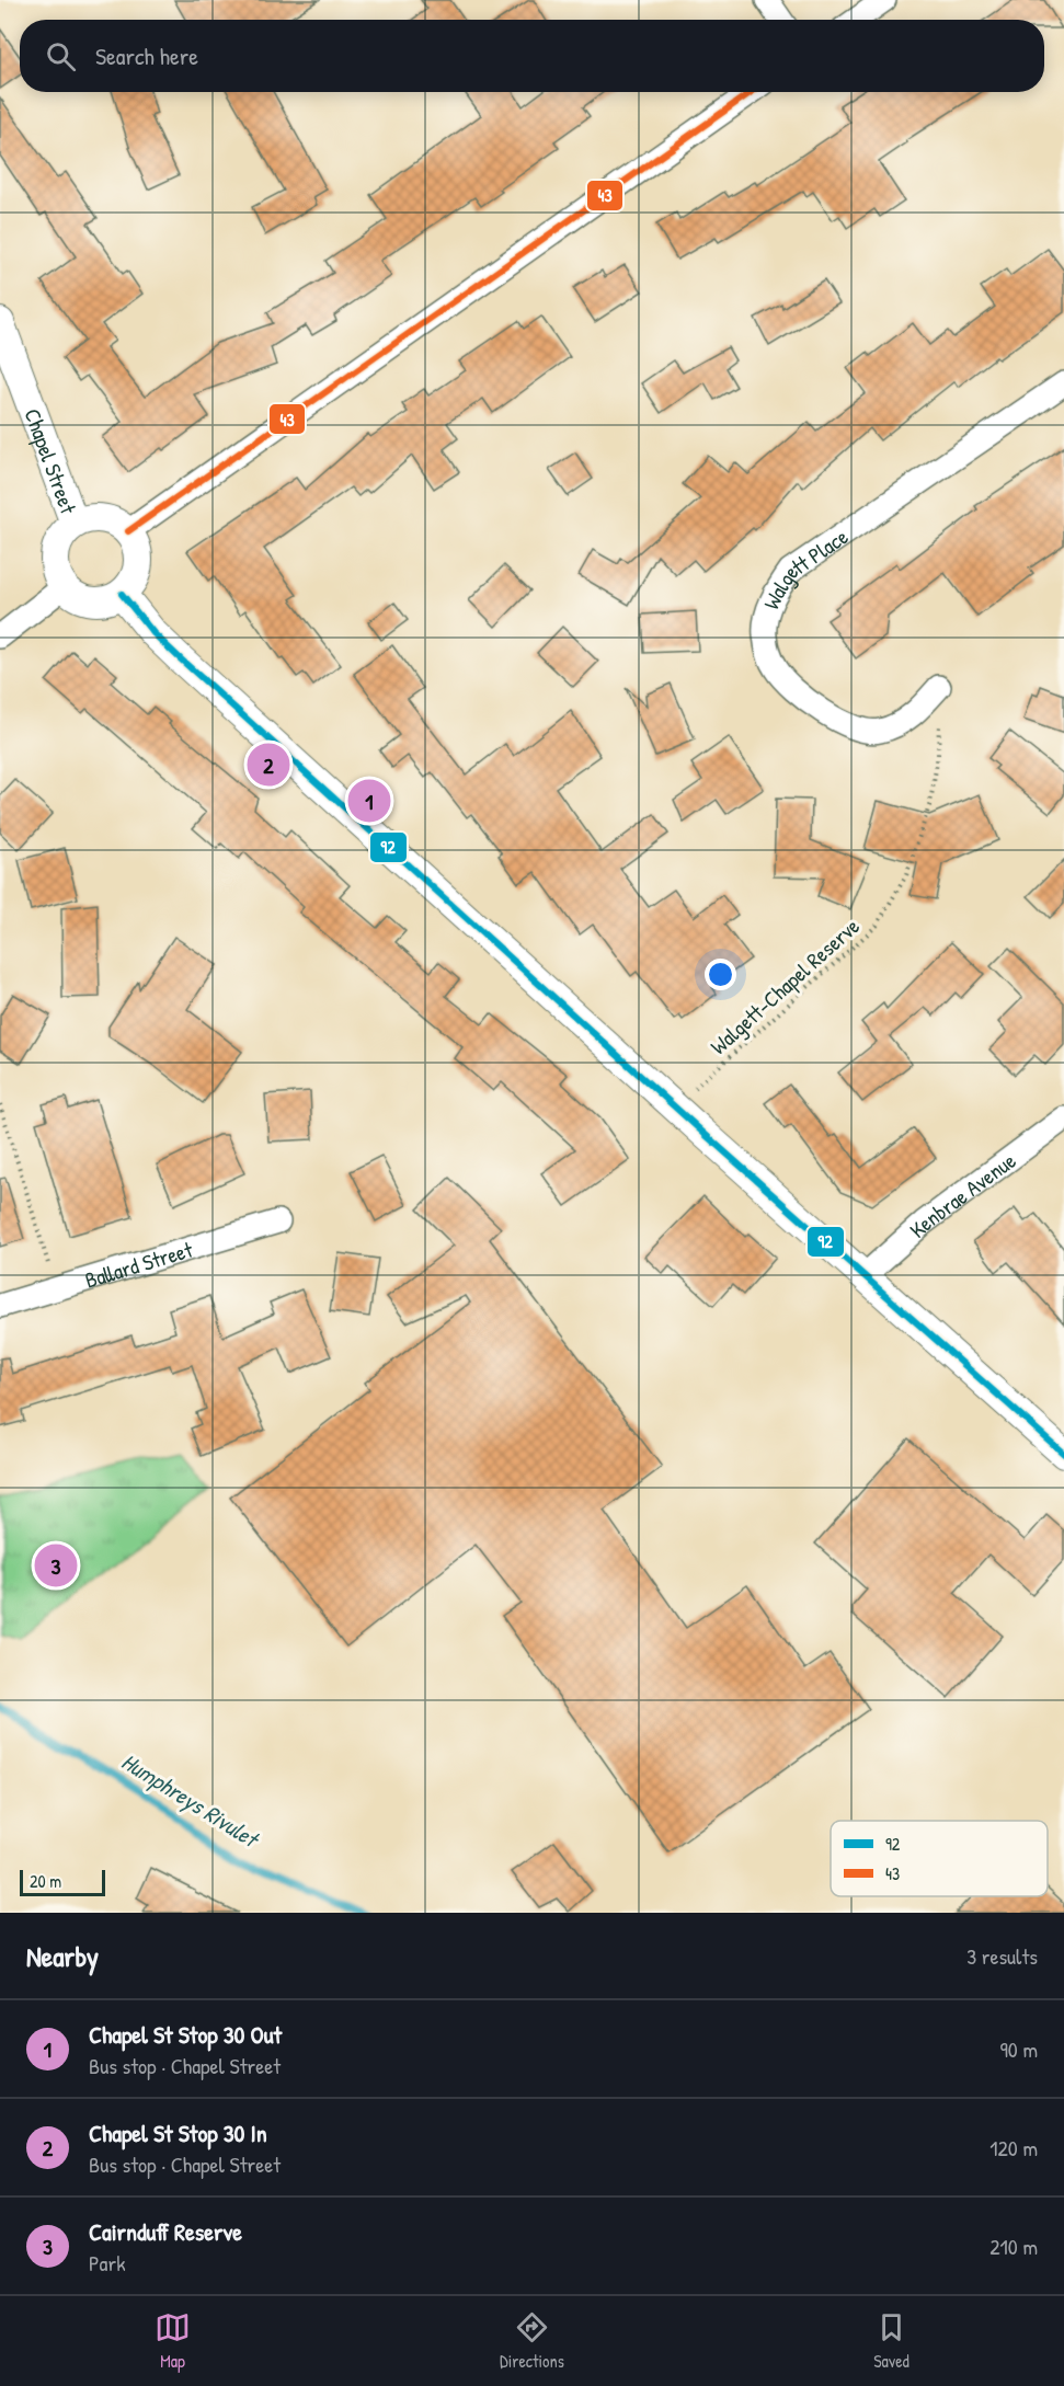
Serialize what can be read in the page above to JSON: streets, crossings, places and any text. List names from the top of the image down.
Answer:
{
  "streets": {
    "street": [
      "Chapel Street",
      "Walgett Place",
      "Kenbrae Avenue",
      "Ballard Street"
    ],
    "path": ["Walgett-Chapel Reserve"]
  },
  "crossings": [
    ["Walgett Place", "Walgett-Chapel Reserve"]
  ],
  "water": ["Humphreys Rivulet"],
  "lines": ["transit line 43", "transit line 92"],
  "legend": ["92", "43"],
  "scale_bar": "20 m",
  "page": {
    "search": "Search here",
    "pins": ["2", "1", "3"],
    "scale": "20 m",
    "heading": ["Nearby", "3 results"],
    "list": [
      {
        "mark": "1",
        "name": "Chapel St Stop 30 Out",
        "note": "Bus stop · Chapel Street",
        "value": "90 m"
      },
      {
        "mark": "2",
        "name": "Chapel St Stop 30 In",
        "note": "Bus stop · Chapel Street",
        "value": "120 m"
      },
      {
        "mark": "3",
        "name": "Cairnduff Reserve",
        "note": "Park",
        "value": "210 m"
      }
    ],
    "nav": ["Map", "Directions", "Saved"]
  }
}
